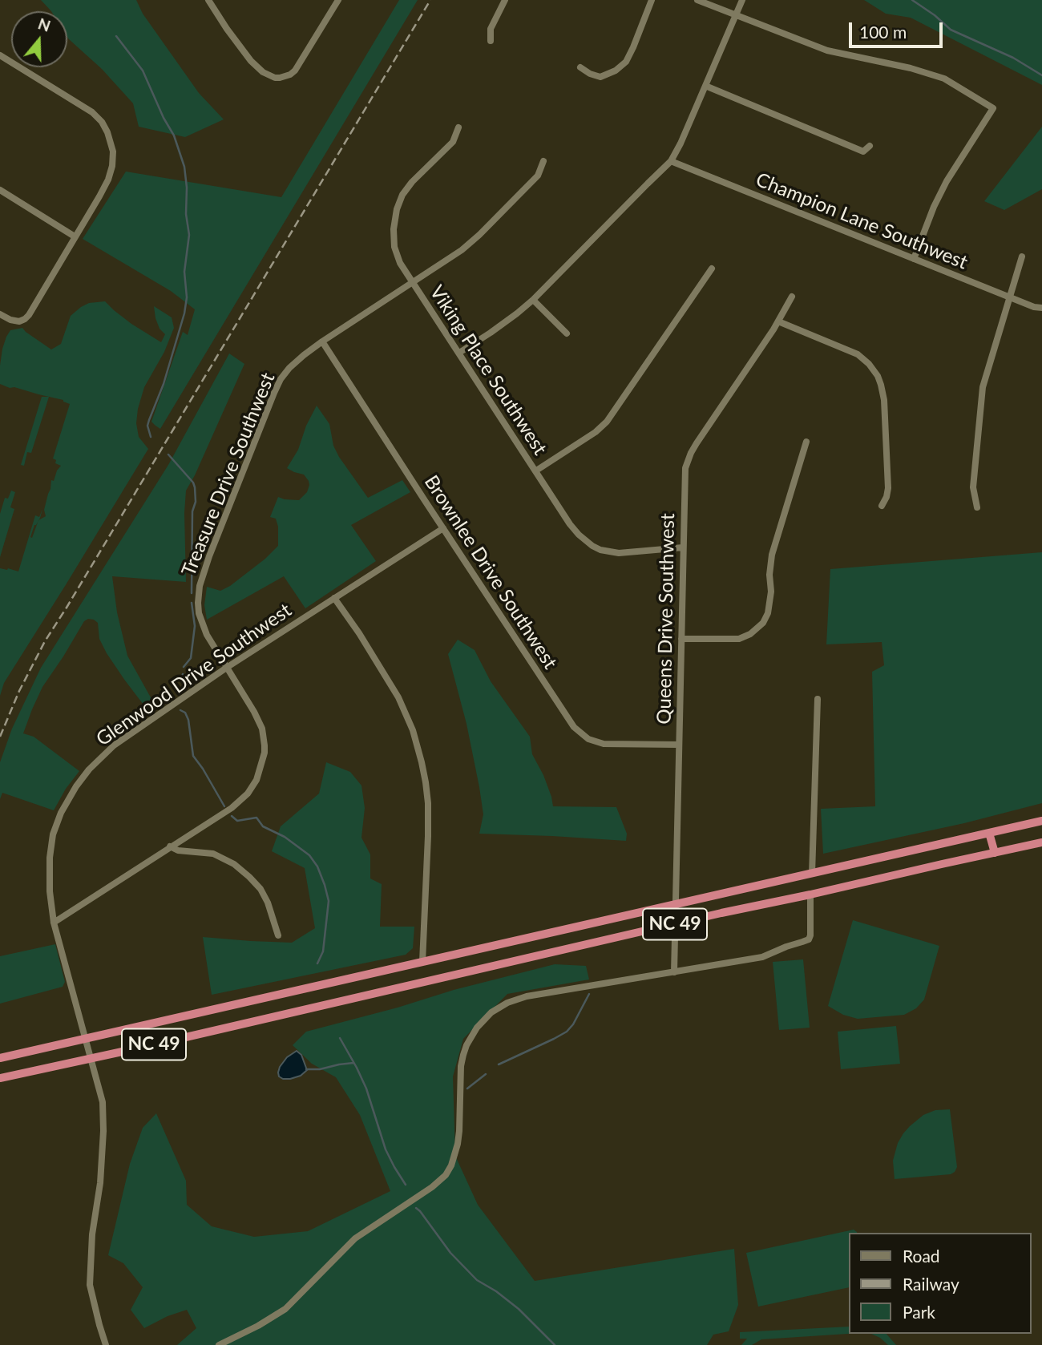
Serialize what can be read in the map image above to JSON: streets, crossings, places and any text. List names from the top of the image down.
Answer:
{
  "streets": {
    "highway": ["NC 49"],
    "street": [
      "Champion Lane Southwest",
      "Viking Place Southwest",
      "Treasure Drive Southwest",
      "Brownlee Drive Southwest",
      "Queens Drive Southwest",
      "Glenwood Drive Southwest"
    ]
  },
  "crossings": [
    ["Viking Place Southwest", "Treasure Drive Southwest"],
    ["Viking Place Southwest", "Queens Drive Southwest"],
    ["Treasure Drive Southwest", "Brownlee Drive Southwest"],
    ["Treasure Drive Southwest", "Glenwood Drive Southwest"],
    ["Brownlee Drive Southwest", "Queens Drive Southwest"],
    ["Brownlee Drive Southwest", "Glenwood Drive Southwest"],
    ["Queens Drive Southwest", "NC 49"],
    ["Glenwood Drive Southwest", "NC 49"]
  ],
  "legend": ["Road", "Railway", "Park"],
  "scale_bar": "100 m",
  "north": "top"
}
